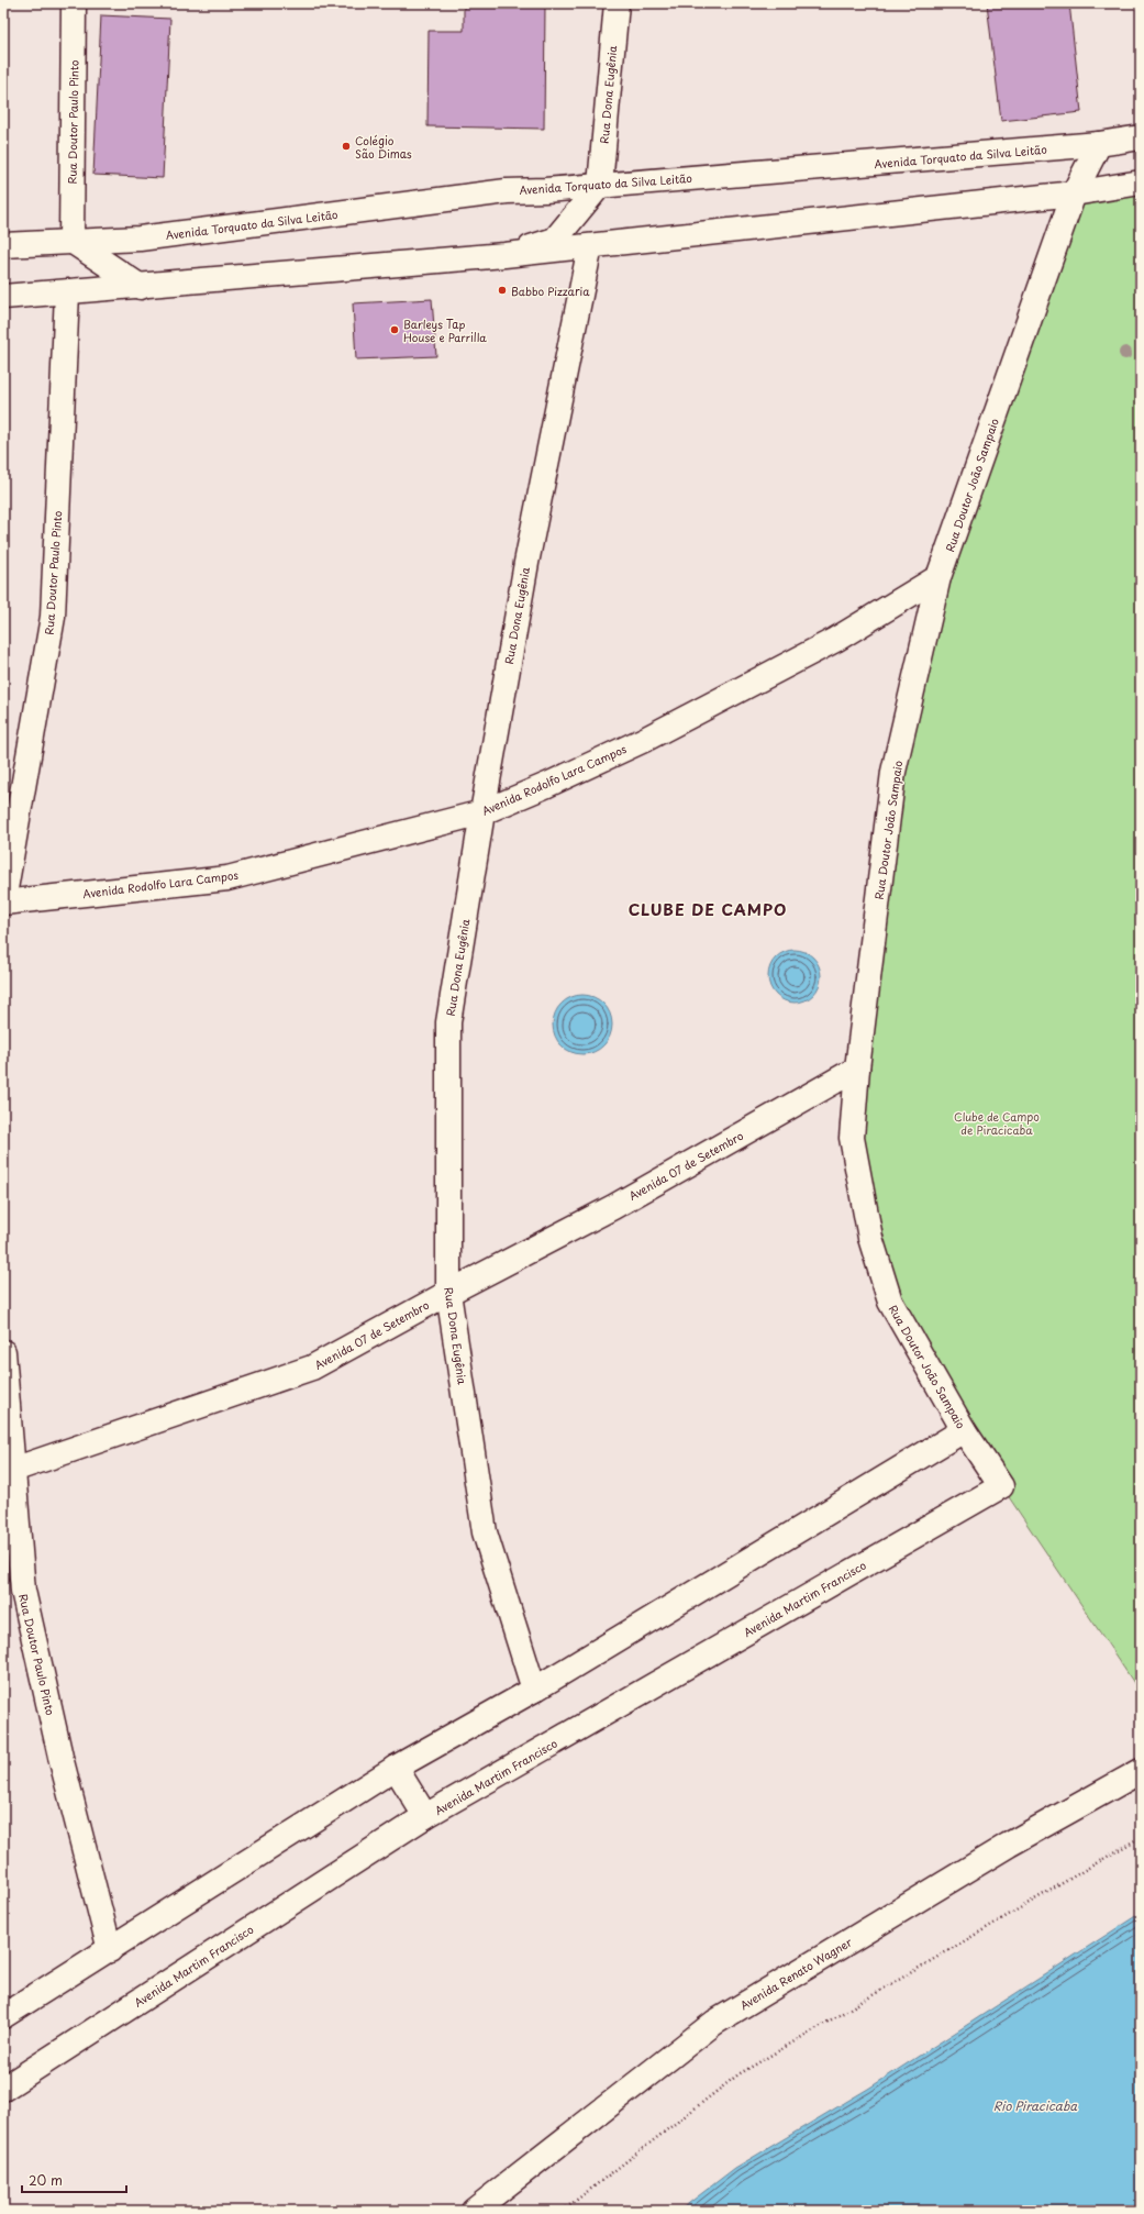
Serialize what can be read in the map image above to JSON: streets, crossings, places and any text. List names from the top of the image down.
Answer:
{
  "streets": {
    "street": [
      "Rua Dona Eugênia",
      "Rua Doutor Paulo Pinto",
      "Avenida Torquato da Silva Leitão",
      "Rua Doutor João Sampaio",
      "Avenida Rodolfo Lara Campos",
      "Avenida 07 de Setembro",
      "Avenida Martim Francisco",
      "Avenida Renato Wagner"
    ]
  },
  "crossings": [
    ["Rua Dona Eugênia", "Avenida Torquato da Silva Leitão"],
    ["Rua Dona Eugênia", "Avenida Rodolfo Lara Campos"],
    ["Rua Dona Eugênia", "Avenida 07 de Setembro"],
    ["Rua Doutor Paulo Pinto", "Avenida Torquato da Silva Leitão"],
    ["Rua Doutor Paulo Pinto", "Avenida Rodolfo Lara Campos"],
    ["Rua Doutor Paulo Pinto", "Avenida 07 de Setembro"],
    ["Avenida Torquato da Silva Leitão", "Rua Doutor João Sampaio"],
    ["Rua Doutor João Sampaio", "Avenida Rodolfo Lara Campos"],
    ["Rua Doutor João Sampaio", "Avenida 07 de Setembro"],
    ["Rua Doutor João Sampaio", "Avenida Martim Francisco"]
  ],
  "districts": ["CLUBE DE CAMPO"],
  "water": ["Rio Piracicaba"],
  "parks": ["Clube de Campo de Piracicaba"],
  "places": ["Colégio São Dimas", "Babbo Pizzaria", "Barleys Tap House e Parrilla"],
  "scale_bar": "20 m"
}
